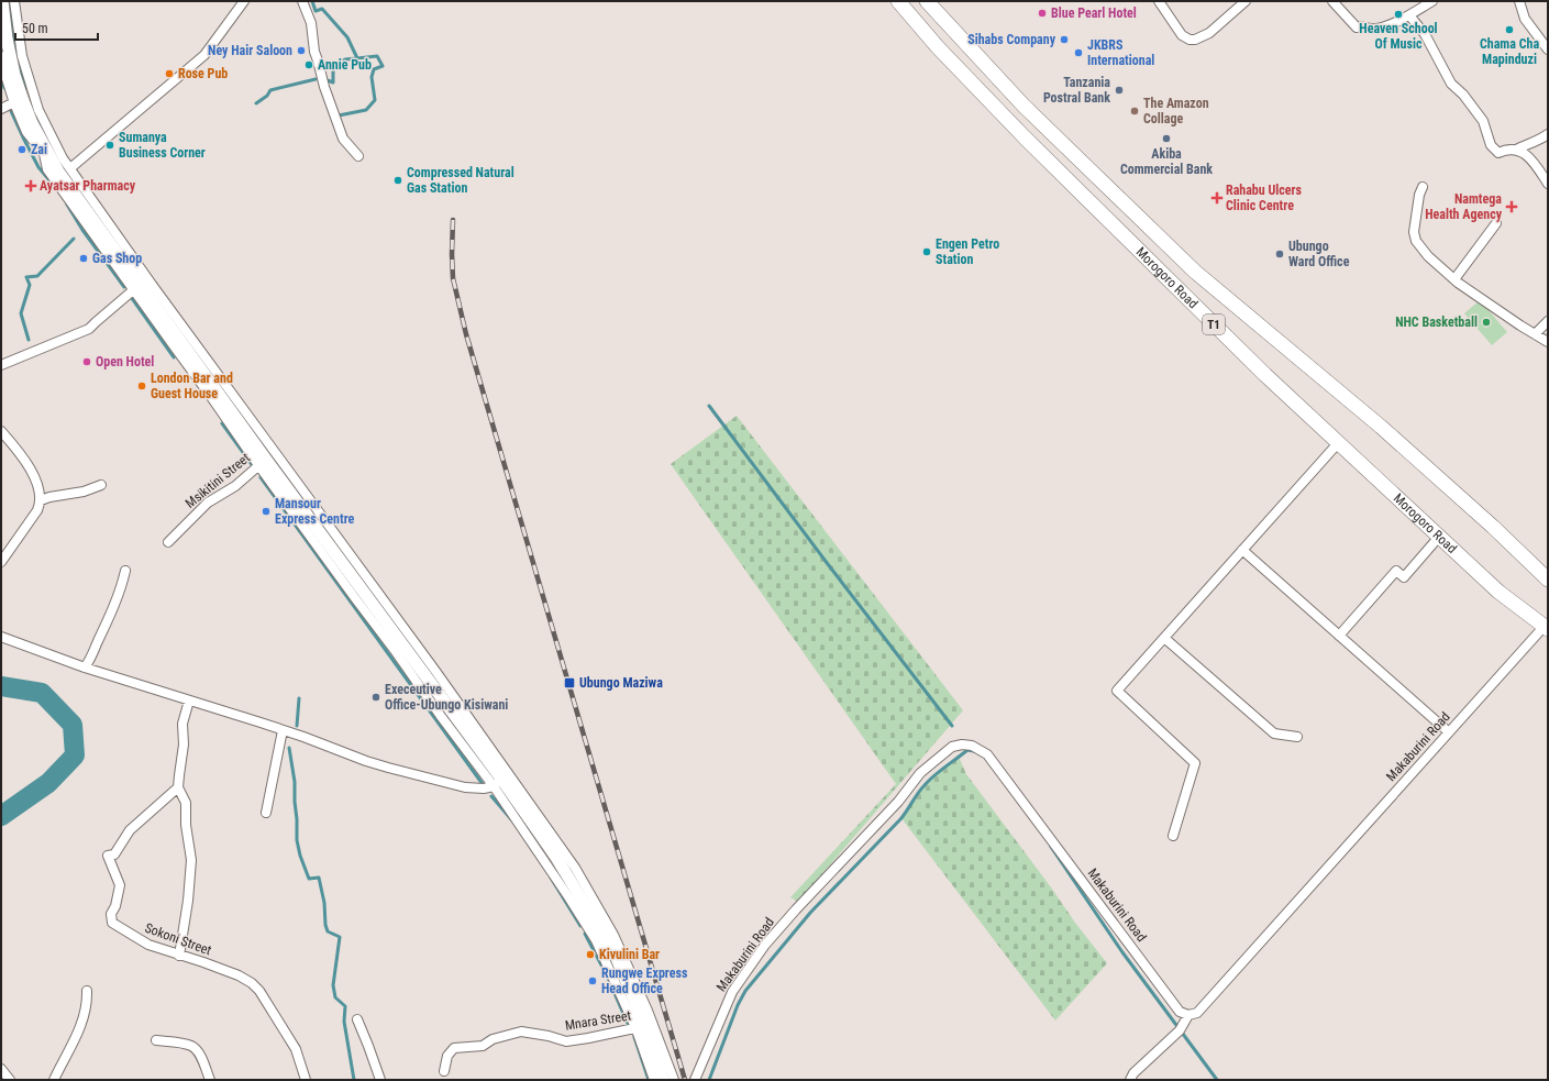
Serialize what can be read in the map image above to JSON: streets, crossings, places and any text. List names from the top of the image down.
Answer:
{
  "streets": {
    "highway": ["Morogoro Road", "T1"],
    "street": [
      "Msikitini Street",
      "Makaburini Road",
      "Sokoni Street",
      "Mnara Street"
    ]
  },
  "crossings": [
    ["Morogoro Road", "Makaburini Road"]
  ],
  "places": {
    "other": [
      "Blue Pearl Hotel",
      "Heaven School Of Music",
      "Chama Cha Mapinduzi",
      "Sihabs Company",
      "Ney Hair Saloon",
      "JKBRS International",
      "Annie Pub",
      "Rose Pub",
      "Tanzania Postral Bank",
      "The Amazon Collage",
      "Akiba Commercial Bank",
      "Sumanya Business Corner",
      "Zai",
      "Compressed Natural Gas Station",
      "Engen Petro Station",
      "Ubungo Ward Office",
      "Gas Shop",
      "NHC Basketball",
      "Open Hotel",
      "London Bar and Guest House",
      "Mansour Express Centre",
      "Execeutive Office-Ubungo Kisiwani",
      "Kivulini Bar",
      "Rungwe Express Head Office"
    ],
    "health": ["Ayatsar Pharmacy", "Rahabu Ulcers Clinic Centre", "Namtega Health Agency"],
    "transit": ["Ubungo Maziwa"]
  },
  "scale_bar": "50 m"
}
